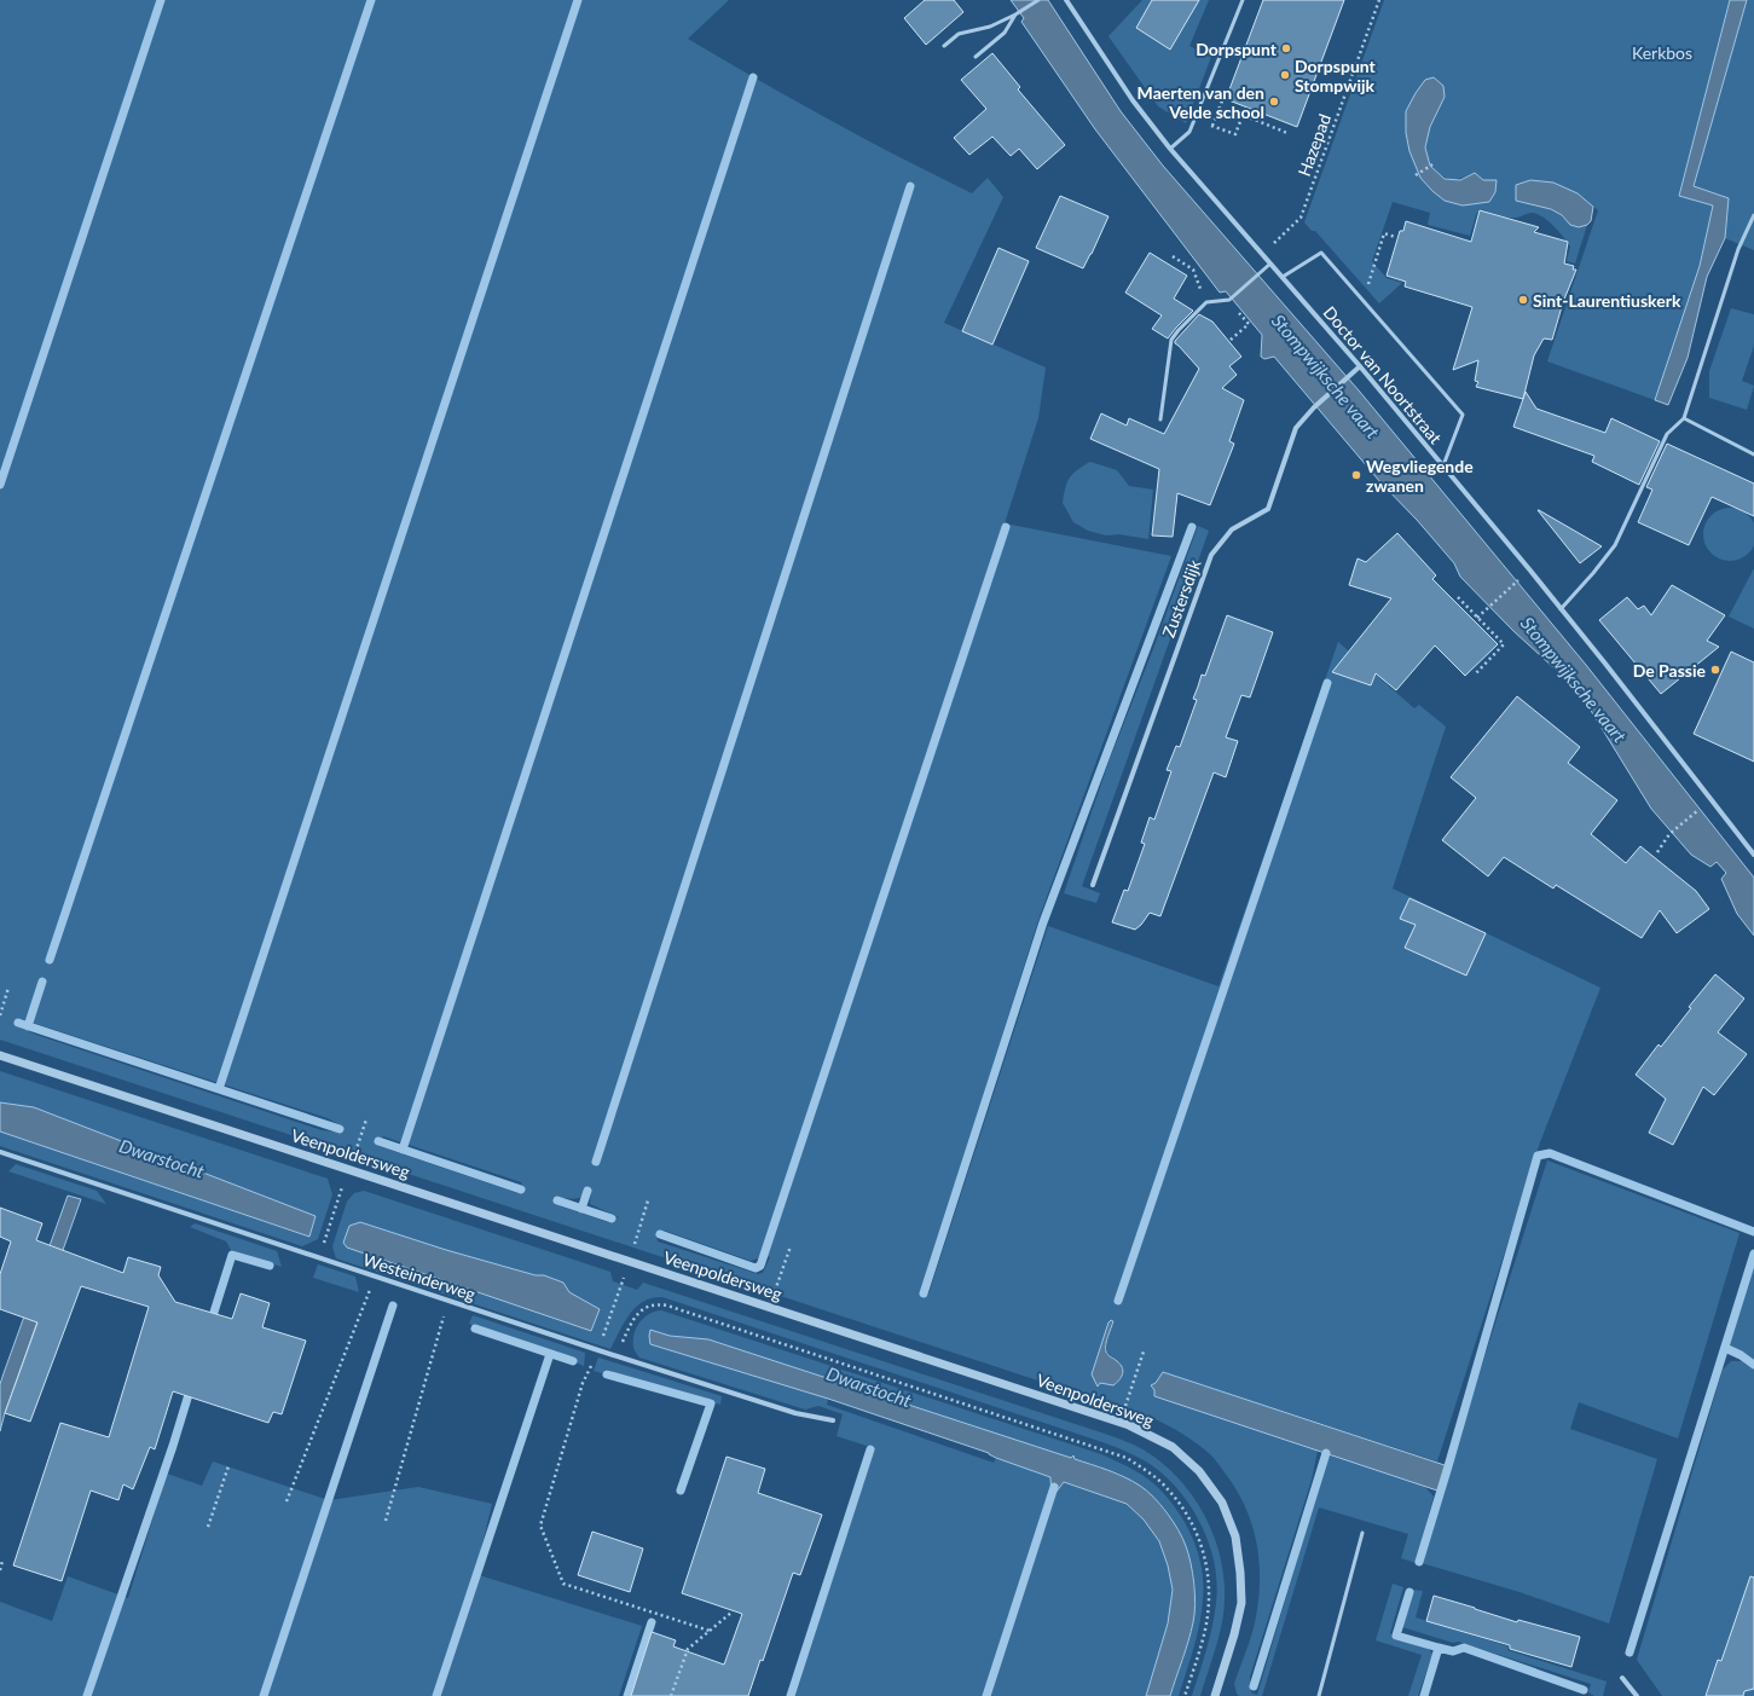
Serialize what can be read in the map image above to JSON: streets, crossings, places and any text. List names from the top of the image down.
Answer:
{
  "streets": {
    "street": [
      "Doctor van Noortstraat",
      "Zustersdijk",
      "Veenpoldersweg",
      "Westeinderweg"
    ],
    "path": ["Hazepad"]
  },
  "crossings": [
    ["Hazepad", "Doctor van Noortstraat"],
    ["Doctor van Noortstraat", "Zustersdijk"]
  ],
  "water": ["Stompwijksche vaart", "Dwarstocht"],
  "parks": ["Kerkbos"],
  "places": [
    "Dorpspunt",
    "Dorpspunt Stompwijk",
    "Maerten van den Velde school",
    "Sint-Laurentiuskerk",
    "Wegvliegende zwanen",
    "De Passie"
  ]
}
